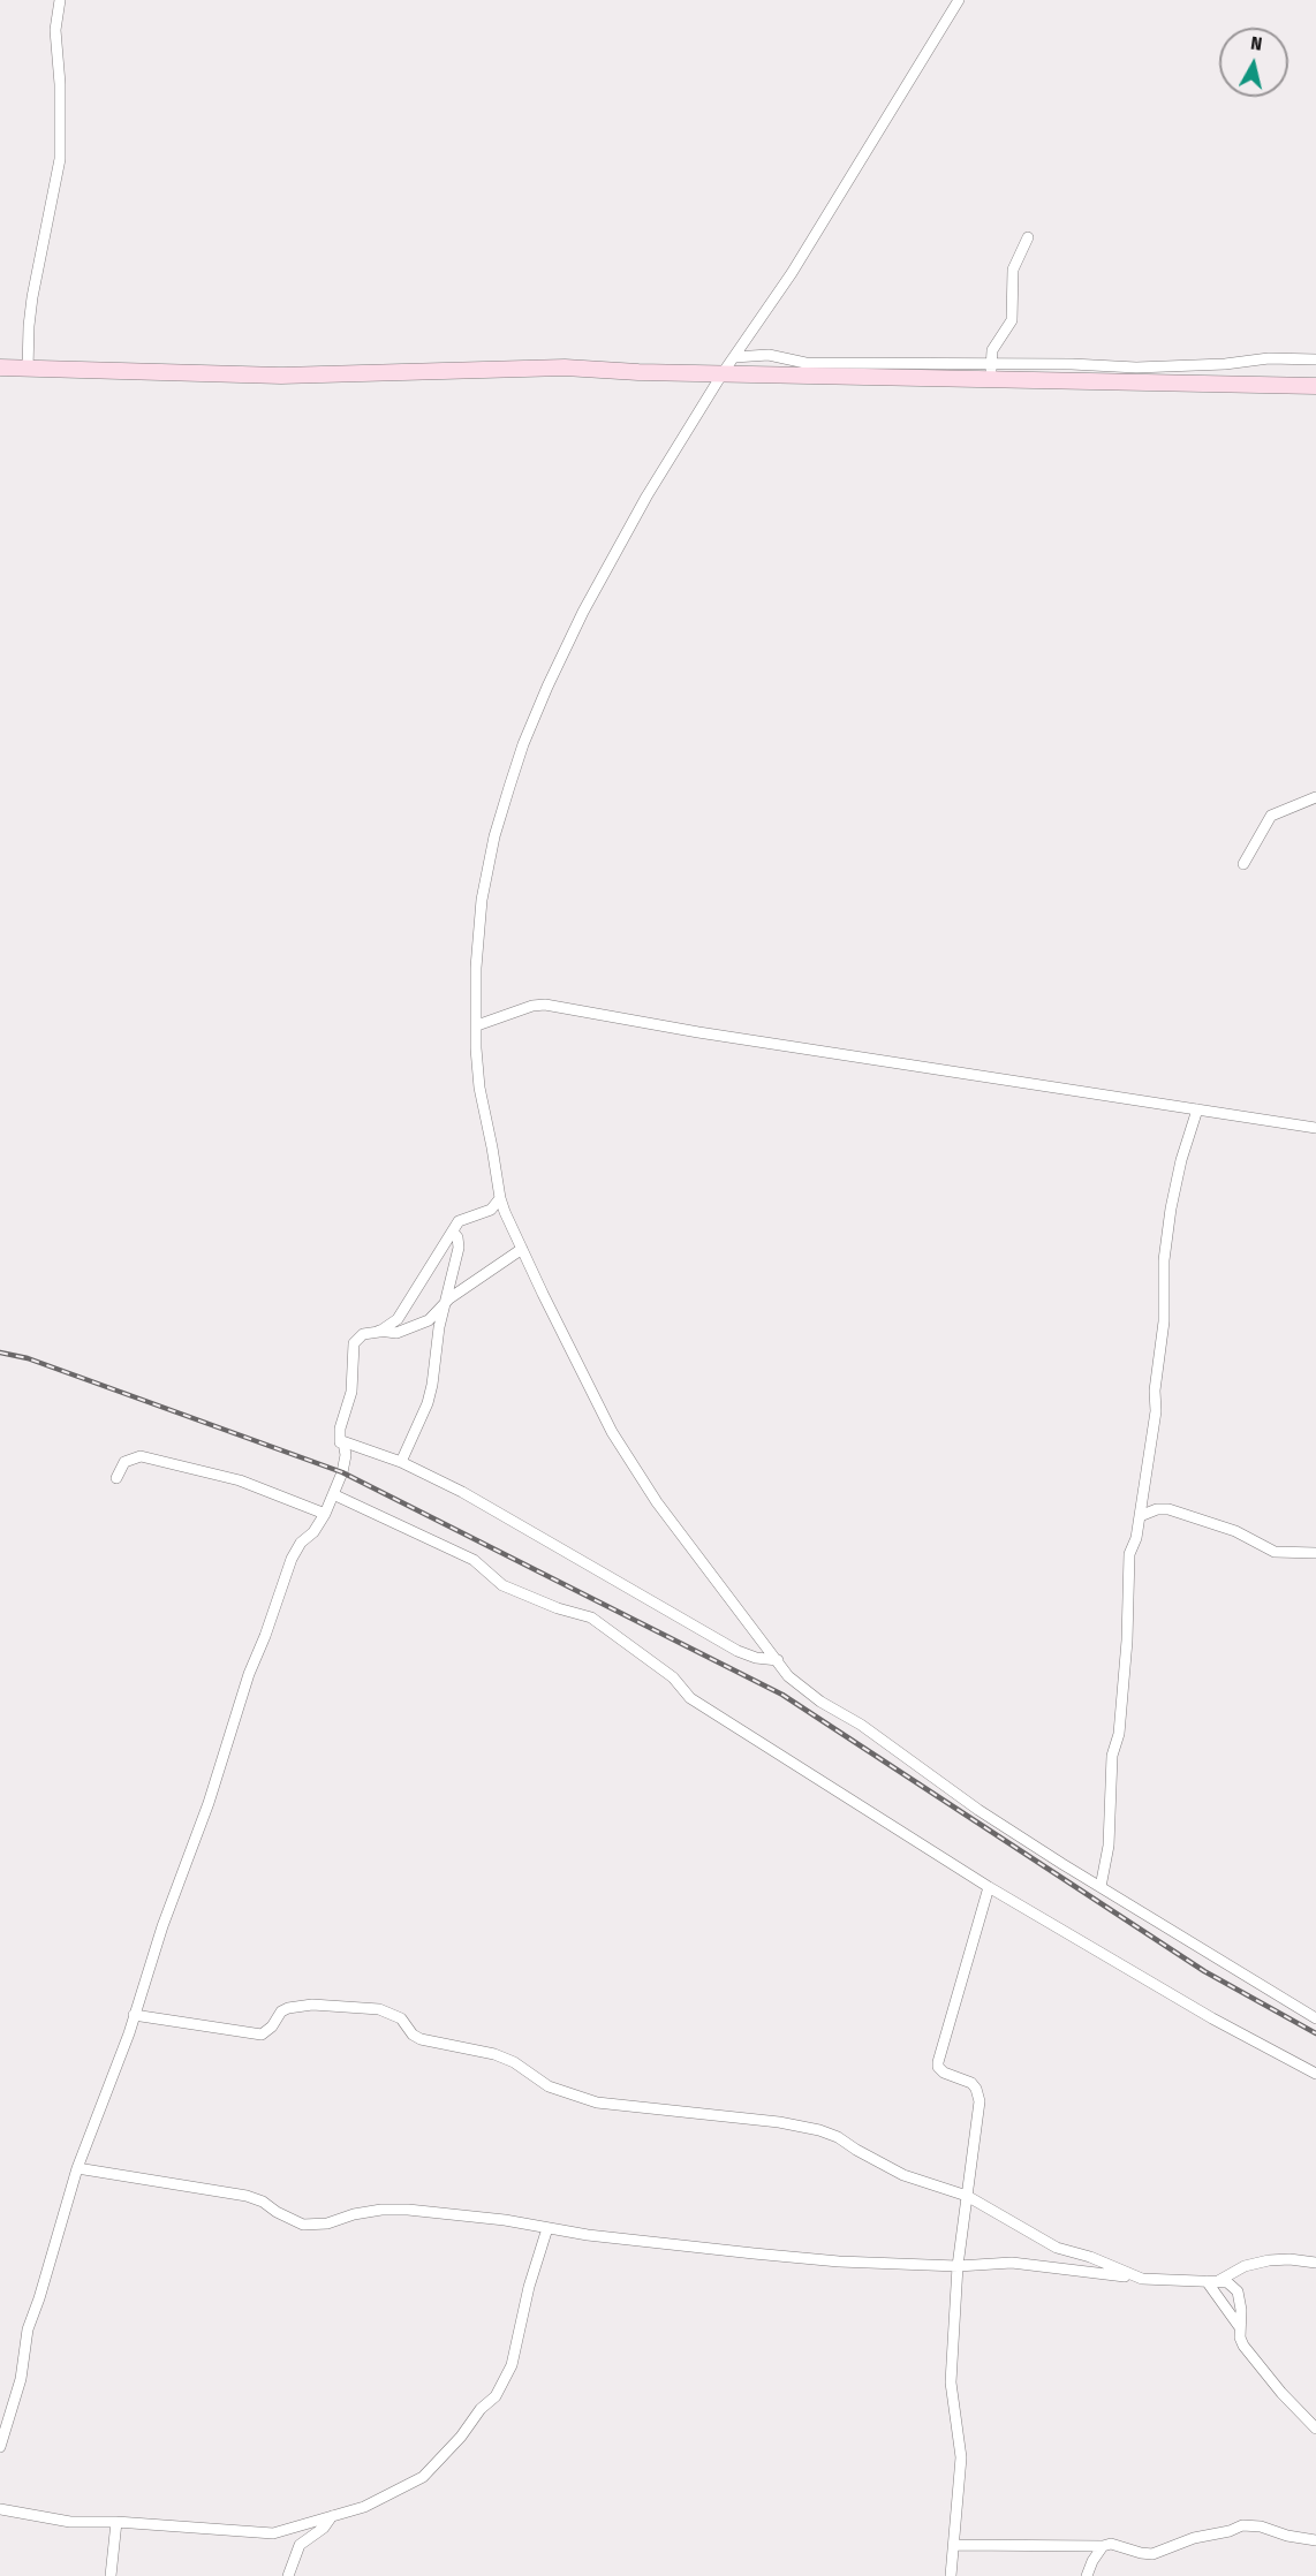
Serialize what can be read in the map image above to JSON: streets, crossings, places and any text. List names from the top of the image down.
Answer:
{
  "north": "top"
}
